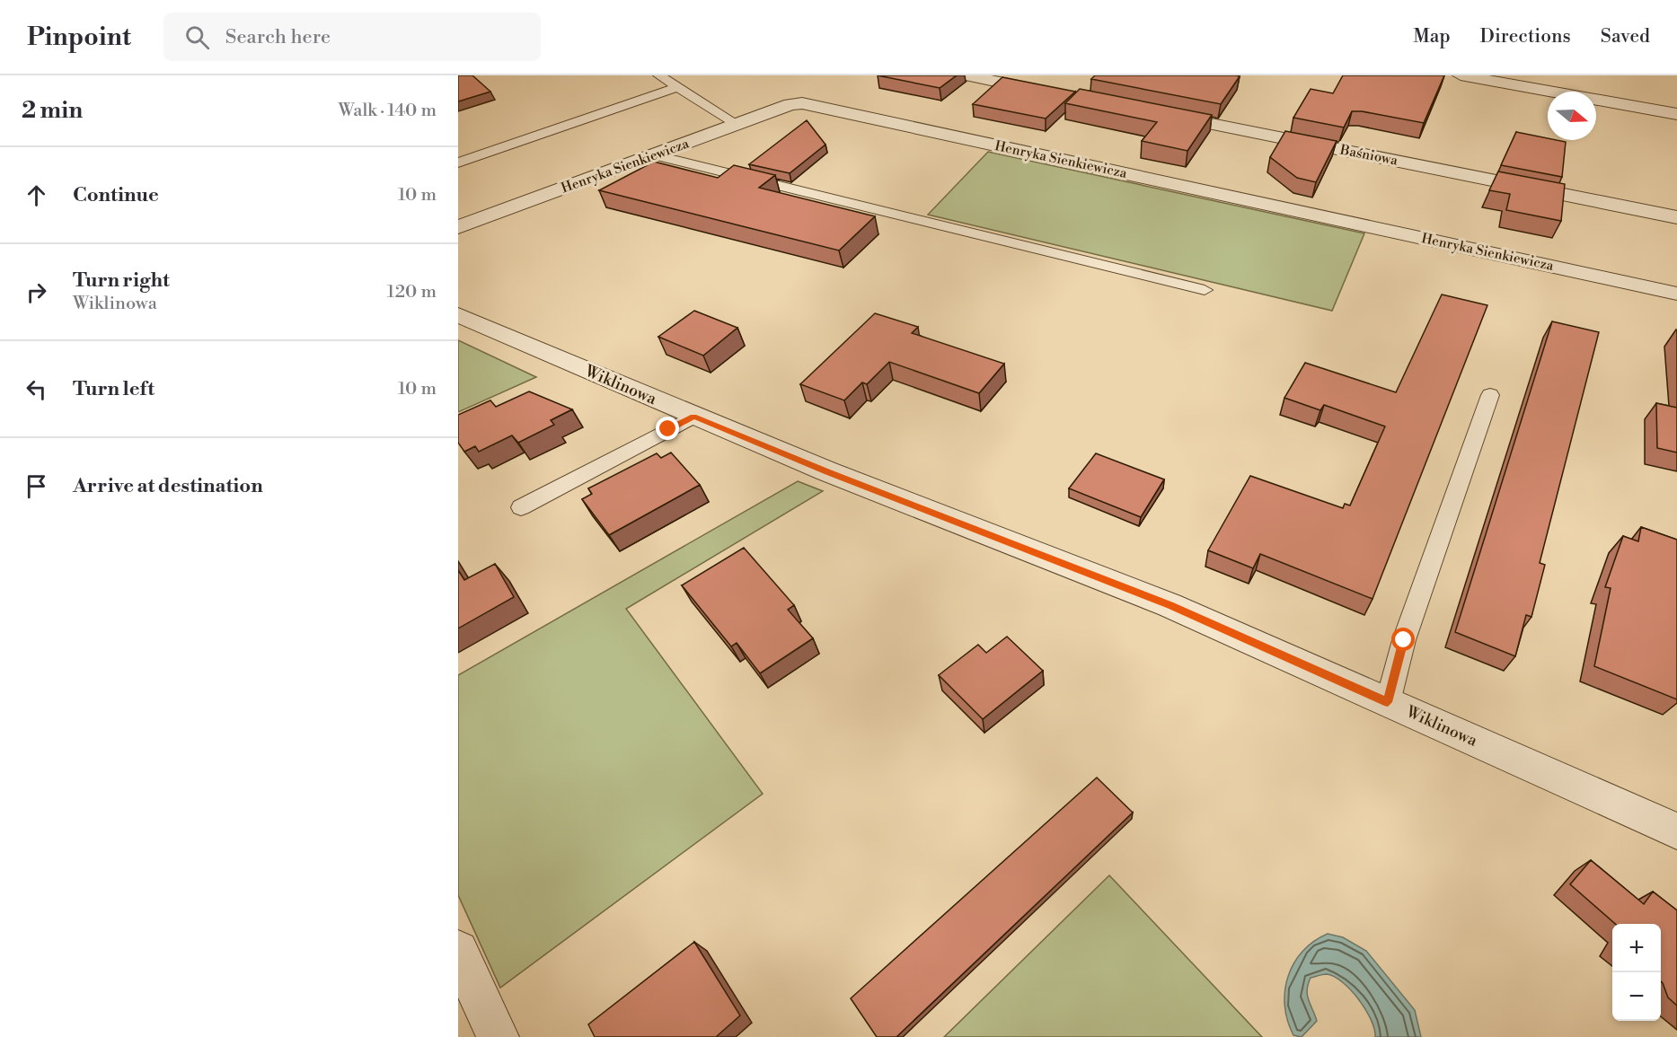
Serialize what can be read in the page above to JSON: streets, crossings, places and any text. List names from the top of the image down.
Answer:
{
  "streets": {
    "street": ["Baśniowa", "Henryka Sienkiewicza", "Wiklinowa"]
  },
  "north": "right",
  "page": {
    "header": "Pinpoint",
    "search": "Search here",
    "nav": ["Map", "Directions", "Saved"],
    "heading": ["2 min", "Walk · 140 m"],
    "list": [
      ["Continue", "10 m"],
      ["Turn right", "Wiklinowa", "120 m"],
      ["Turn left", "10 m"],
      "Arrive at destination"
    ],
    "map_buttons": ["+", "−"]
  }
}
